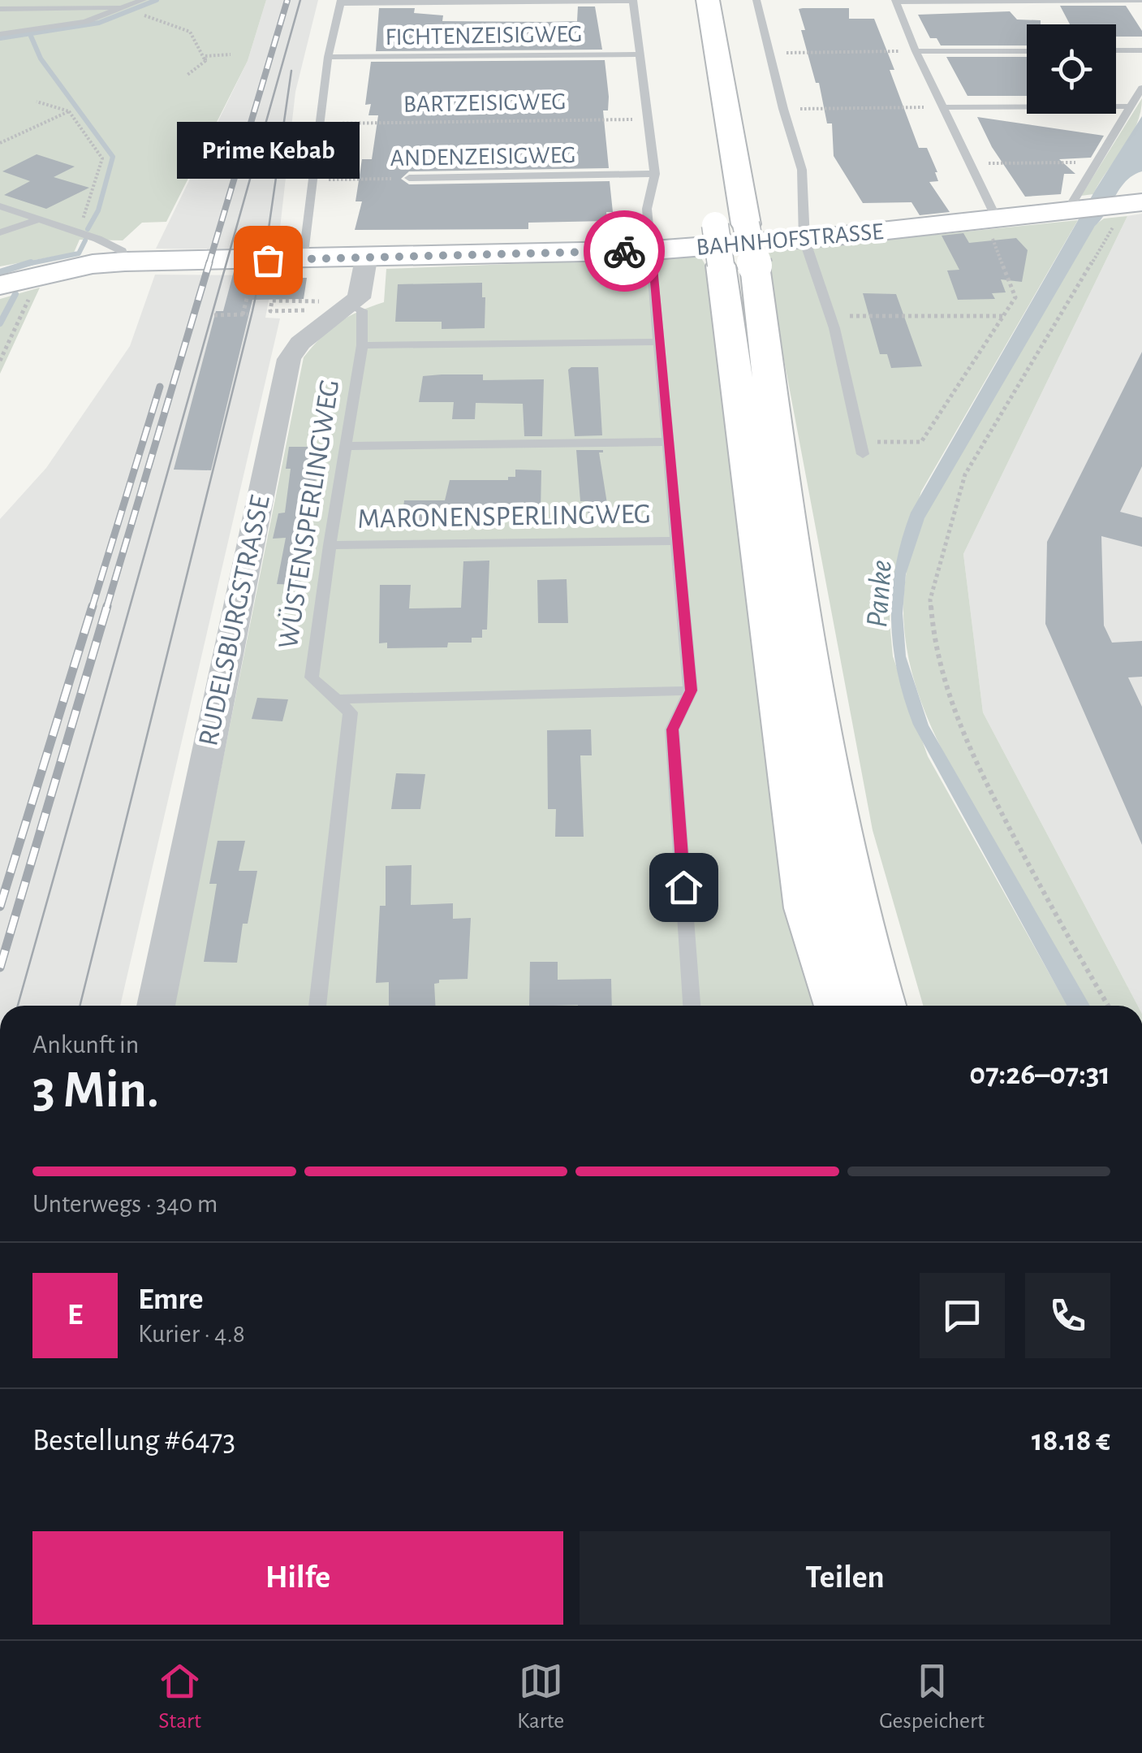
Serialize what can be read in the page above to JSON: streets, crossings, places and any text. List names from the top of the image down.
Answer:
{
  "streets": {
    "main road": ["BAHNHOFSTRASSE"],
    "street": ["RUDELSBURGSTRASSE"],
    "lane": [
      "FICHTENZEISIGWEG",
      "ANDENZEISIGWEG",
      "WÜSTENSPERLINGWEG",
      "MARONENSPERLINGWEG"
    ],
    "path": ["BARTZEISIGWEG"]
  },
  "crossings": [
    ["FICHTENZEISIGWEG", "MARONENSPERLINGWEG"],
    ["BARTZEISIGWEG", "MARONENSPERLINGWEG"],
    ["ANDENZEISIGWEG", "MARONENSPERLINGWEG"],
    ["BAHNHOFSTRASSE", "MARONENSPERLINGWEG"],
    ["WÜSTENSPERLINGWEG", "MARONENSPERLINGWEG"],
    ["WÜSTENSPERLINGWEG", "RUDELSBURGSTRASSE"]
  ],
  "water": ["Panke"],
  "places": ["Prime Kebab"],
  "page": {
    "bubble": "Prime Kebab",
    "heading": ["3 Min.", "Ankunft in", "07:26–07:31"],
    "panel": [
      "Emre",
      "Kurier · 4.8",
      "Bestellung #6473",
      "18.18 €"
    ],
    "bar": "Unterwegs · 340 m",
    "round": "E",
    "buttons": ["Hilfe", "Teilen"],
    "tabs": ["Start", "Karte", "Gespeichert"]
  }
}
